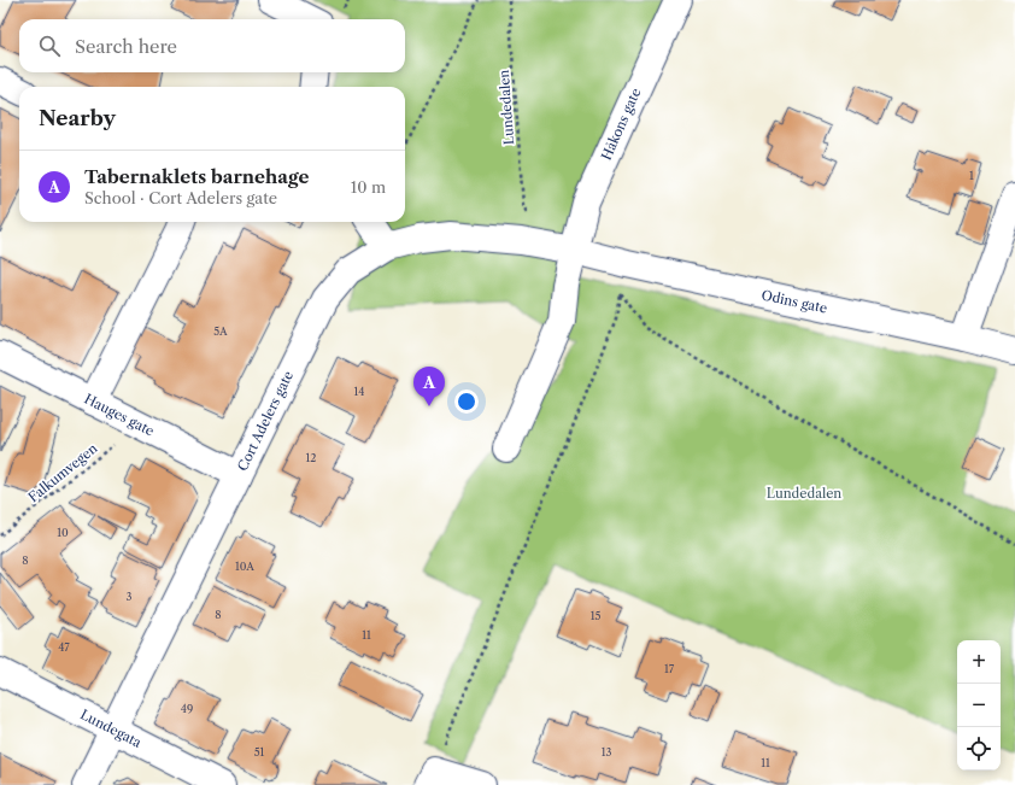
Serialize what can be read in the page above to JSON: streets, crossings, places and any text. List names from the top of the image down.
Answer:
{
  "streets": {
    "street": [
      "Håkons gate",
      "Odins gate",
      "Hauges gate",
      "Cort Adelers gate",
      "Lundegata"
    ],
    "path": ["Lundedalen", "Falkumvegen"]
  },
  "crossings": [
    ["Håkons gate", "Odins gate"],
    ["Håkons gate", "Cort Adelers gate"],
    ["Odins gate", "Cort Adelers gate"],
    ["Hauges gate", "Cort Adelers gate"],
    ["Hauges gate", "Falkumvegen"],
    ["Cort Adelers gate", "Lundegata"]
  ],
  "parks": ["Lundedalen"],
  "house_numbers": [
    "1",
    "5A",
    "14",
    "12",
    "10",
    "8",
    "10A",
    "3",
    "8",
    "15",
    "11",
    "47",
    "17",
    "49",
    "51",
    "13",
    "11"
  ],
  "page": {
    "search": "Search here",
    "heading": "Nearby",
    "list": [
      {
        "mark": "A",
        "name": "Tabernaklets barnehage",
        "note": "School · Cort Adelers gate",
        "value": "10 m"
      }
    ],
    "pins": "A",
    "map_buttons": ["+", "−"]
  }
}
